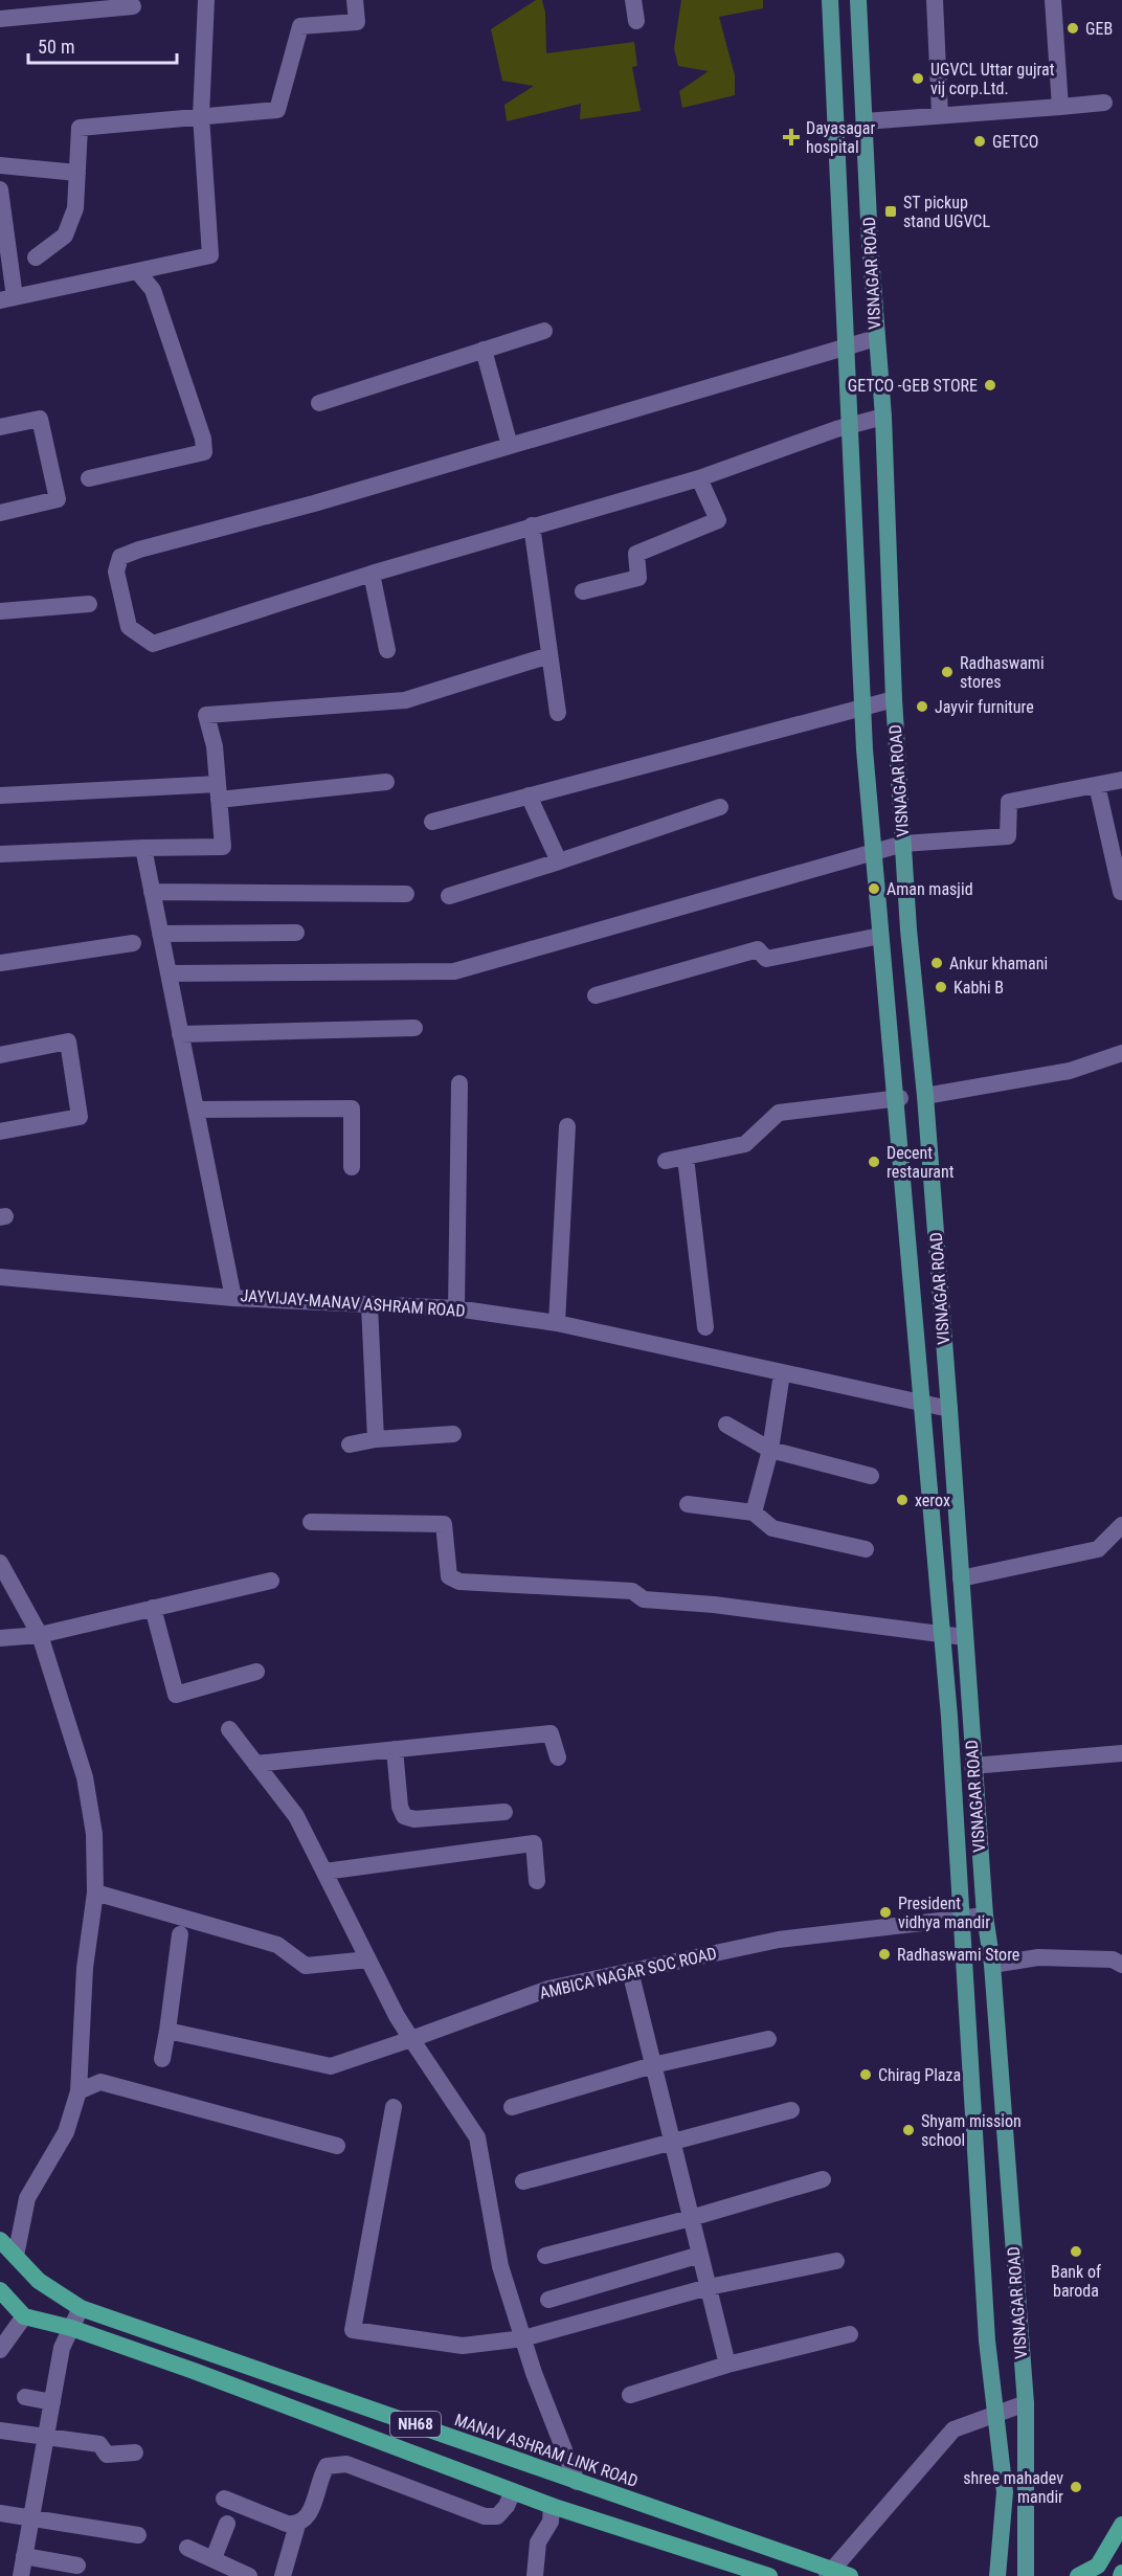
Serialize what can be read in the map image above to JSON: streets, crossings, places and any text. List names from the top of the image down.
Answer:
{
  "streets": {
    "highway": ["NH68", "MANAV ASHRAM LINK ROAD"],
    "main road": ["VISNAGAR ROAD"],
    "street": ["JAYVIJAY-MANAV ASHRAM ROAD", "AMBICA NAGAR SOC ROAD"]
  },
  "crossings": [
    ["VISNAGAR ROAD", "JAYVIJAY-MANAV ASHRAM ROAD"],
    ["VISNAGAR ROAD", "AMBICA NAGAR SOC ROAD"]
  ],
  "places": {
    "other": [
      "GEB",
      "UGVCL Uttar gujrat vij corp.Ltd.",
      "GETCO",
      "GETCO -GEB STORE",
      "Radhaswami stores",
      "Jayvir furniture",
      "Aman masjid",
      "Ankur khamani",
      "Kabhi B",
      "Decent restaurant",
      "xerox",
      "President vidhya mandir",
      "Radhaswami Store",
      "Chirag Plaza",
      "Shyam mission school",
      "Bank of baroda",
      "shree mahadev mandir"
    ],
    "health": ["Dayasagar hospital"],
    "transit": ["ST pickup stand UGVCL"]
  },
  "scale_bar": "50 m"
}
